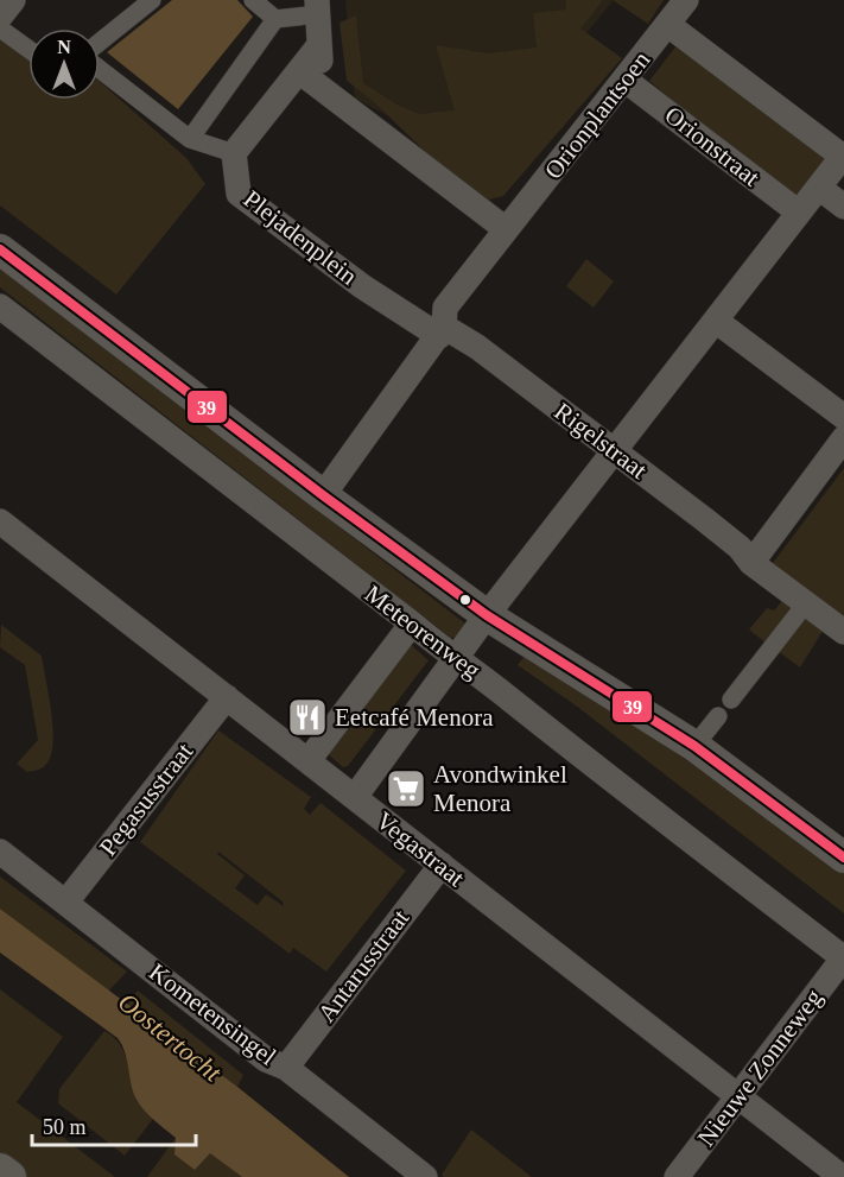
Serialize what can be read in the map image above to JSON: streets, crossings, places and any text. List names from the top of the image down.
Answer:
{
  "streets": {
    "street": [
      "Orionplantsoen",
      "Orionstraat",
      "Plejadenplein",
      "Rigelstraat",
      "Meteorenweg",
      "Pegasusstraat",
      "Vegastraat",
      "Antarusstraat",
      "Kometensingel",
      "Nieuwe Zonneweg"
    ]
  },
  "crossings": [
    ["Orionplantsoen", "Orionstraat"],
    ["Orionplantsoen", "Plejadenplein"],
    ["Orionplantsoen", "Rigelstraat"],
    ["Plejadenplein", "Rigelstraat"],
    ["Meteorenweg", "Nieuwe Zonneweg"],
    ["Pegasusstraat", "Vegastraat"],
    ["Pegasusstraat", "Kometensingel"],
    ["Vegastraat", "Antarusstraat"],
    ["Vegastraat", "Nieuwe Zonneweg"],
    ["Antarusstraat", "Kometensingel"]
  ],
  "water": ["Oostertocht"],
  "places": {
    "restaurant": ["Eetcafé Menora"],
    "supermarket": ["Avondwinkel Menora"]
  },
  "lines": ["transit line 39"],
  "scale_bar": "50 m",
  "north": "top"
}
